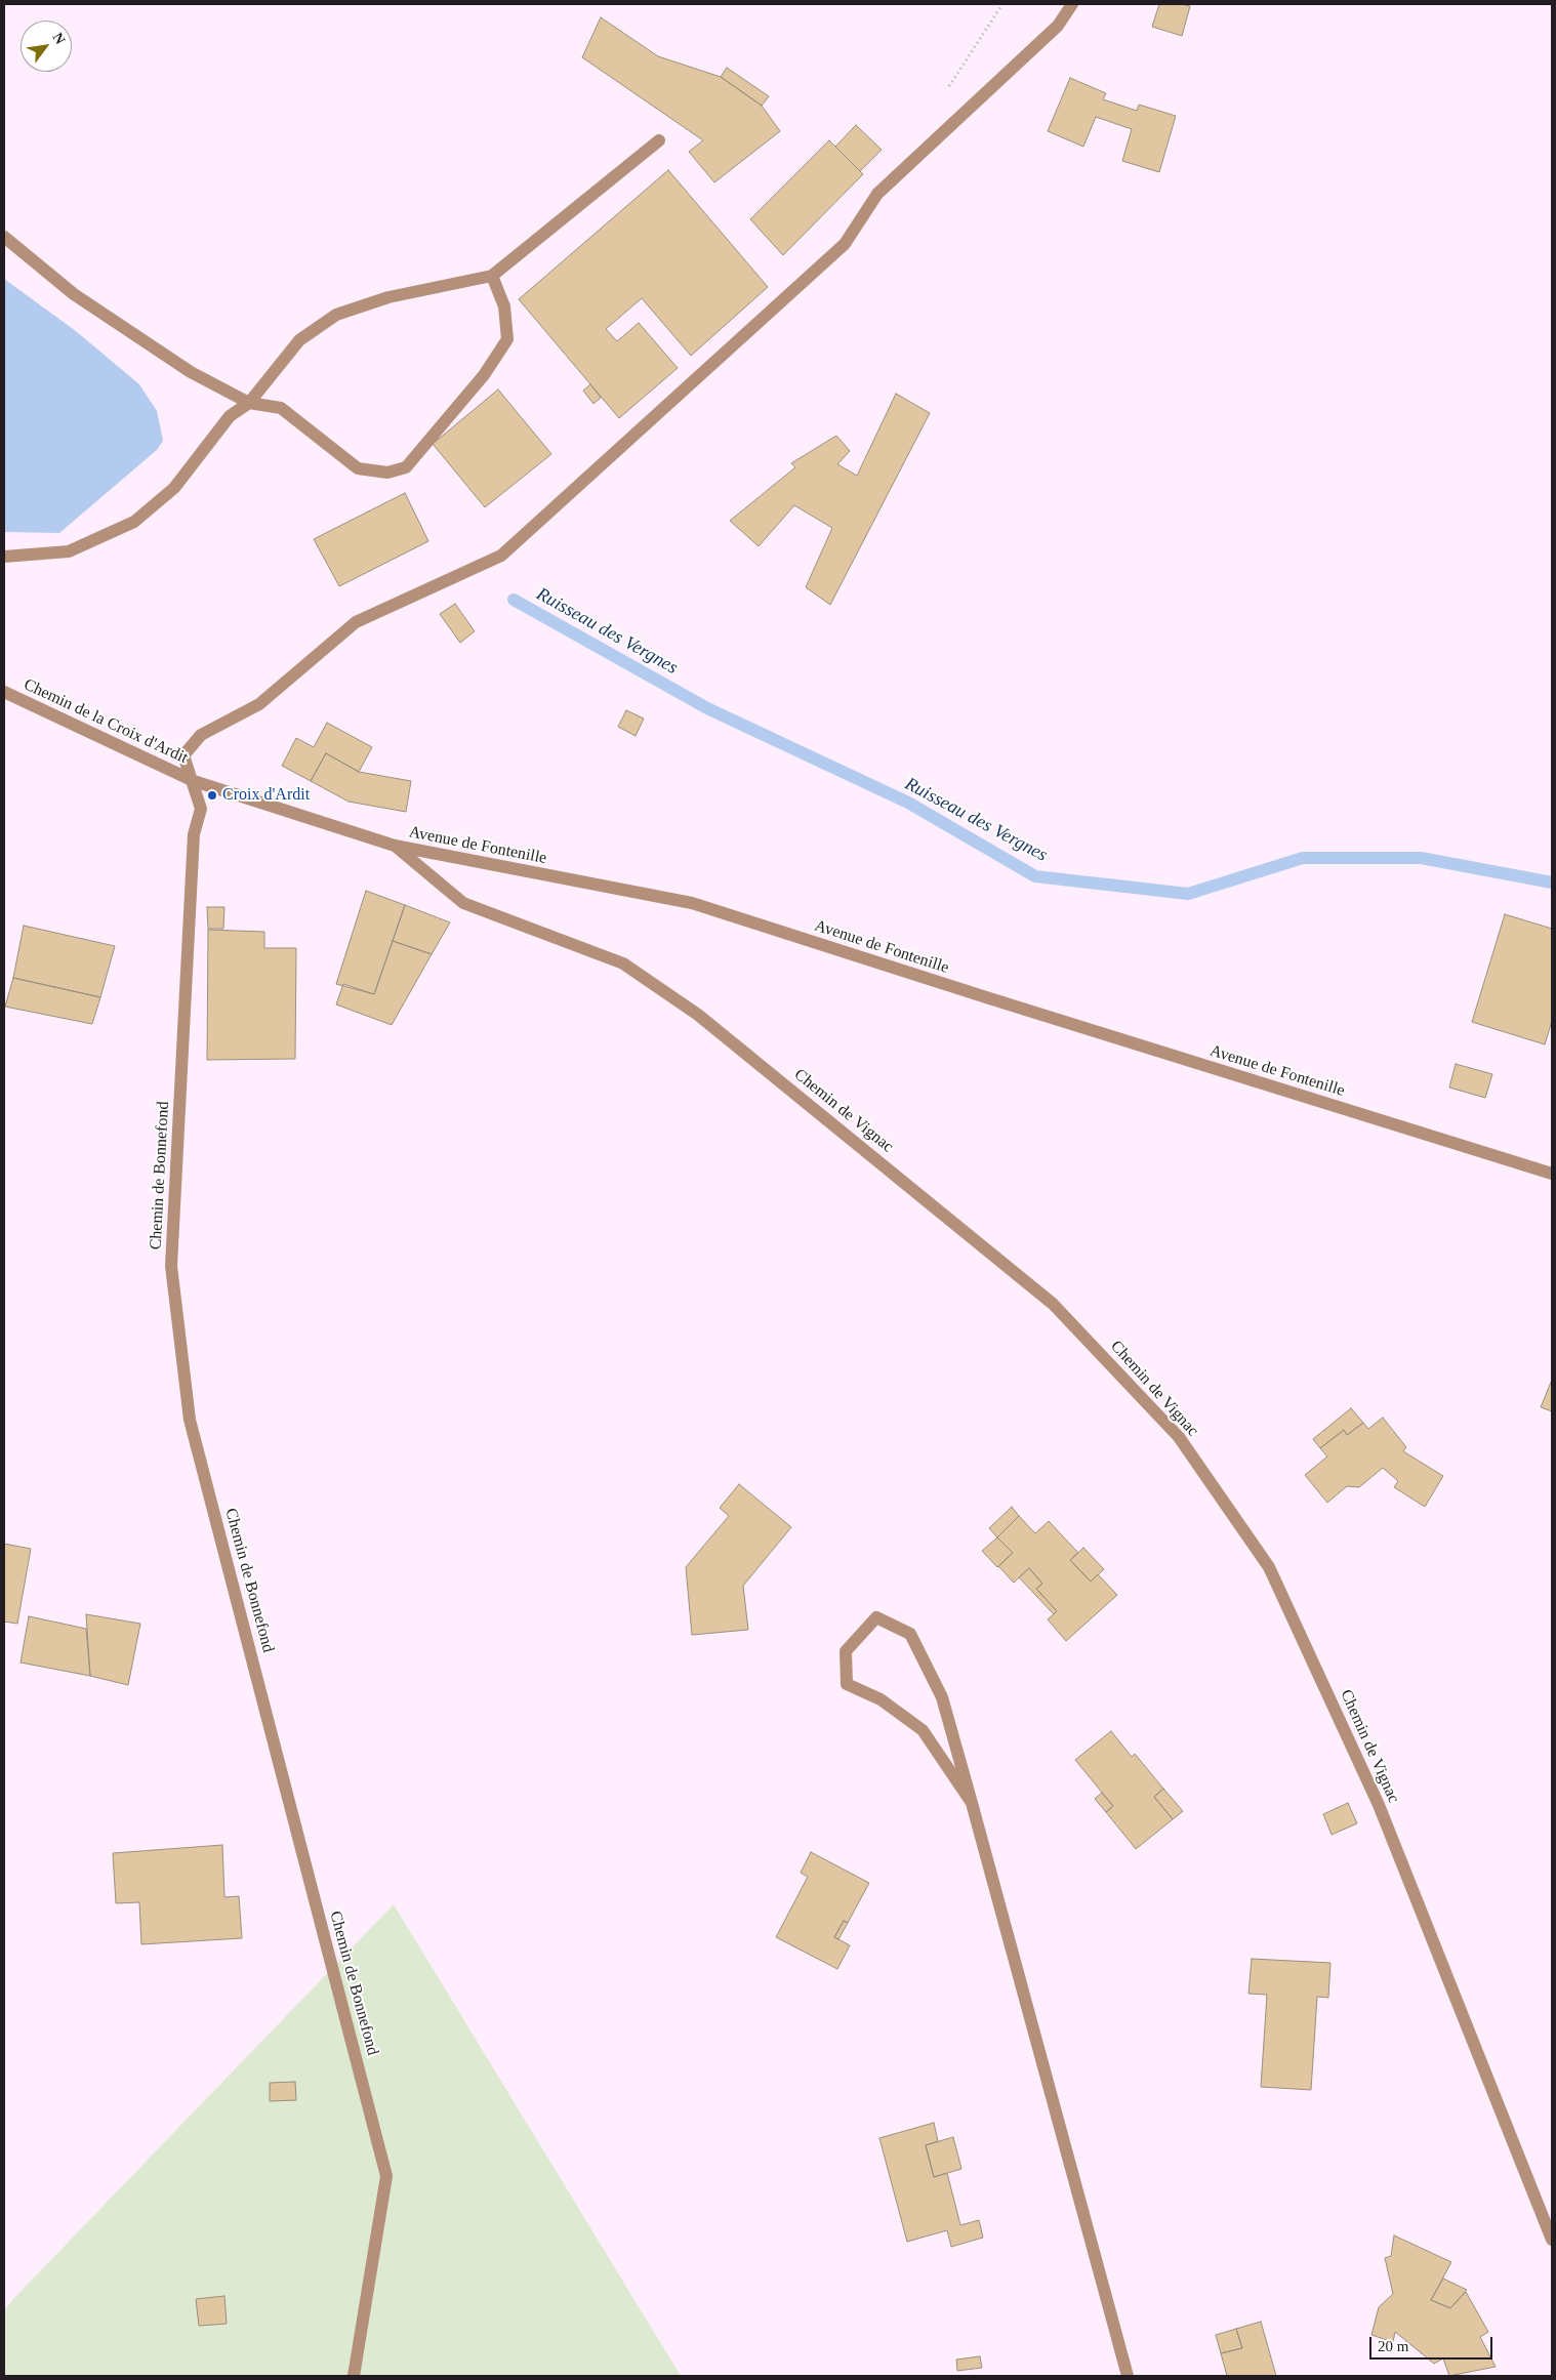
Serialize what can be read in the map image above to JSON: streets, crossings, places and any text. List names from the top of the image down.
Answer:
{
  "streets": {
    "street": [
      "Chemin de la Croix d'Ardit",
      "Avenue de Fontenille",
      "Chemin de Vignac",
      "Chemin de Bonnefond"
    ]
  },
  "crossings": [
    ["Chemin de la Croix d'Ardit", "Avenue de Fontenille"],
    ["Chemin de la Croix d'Ardit", "Chemin de Bonnefond"],
    ["Avenue de Fontenille", "Chemin de Vignac"],
    ["Avenue de Fontenille", "Chemin de Bonnefond"]
  ],
  "water": ["Ruisseau des Vergnes"],
  "places": ["Croix d'Ardit"],
  "scale_bar": "20 m",
  "north": "top right"
}
